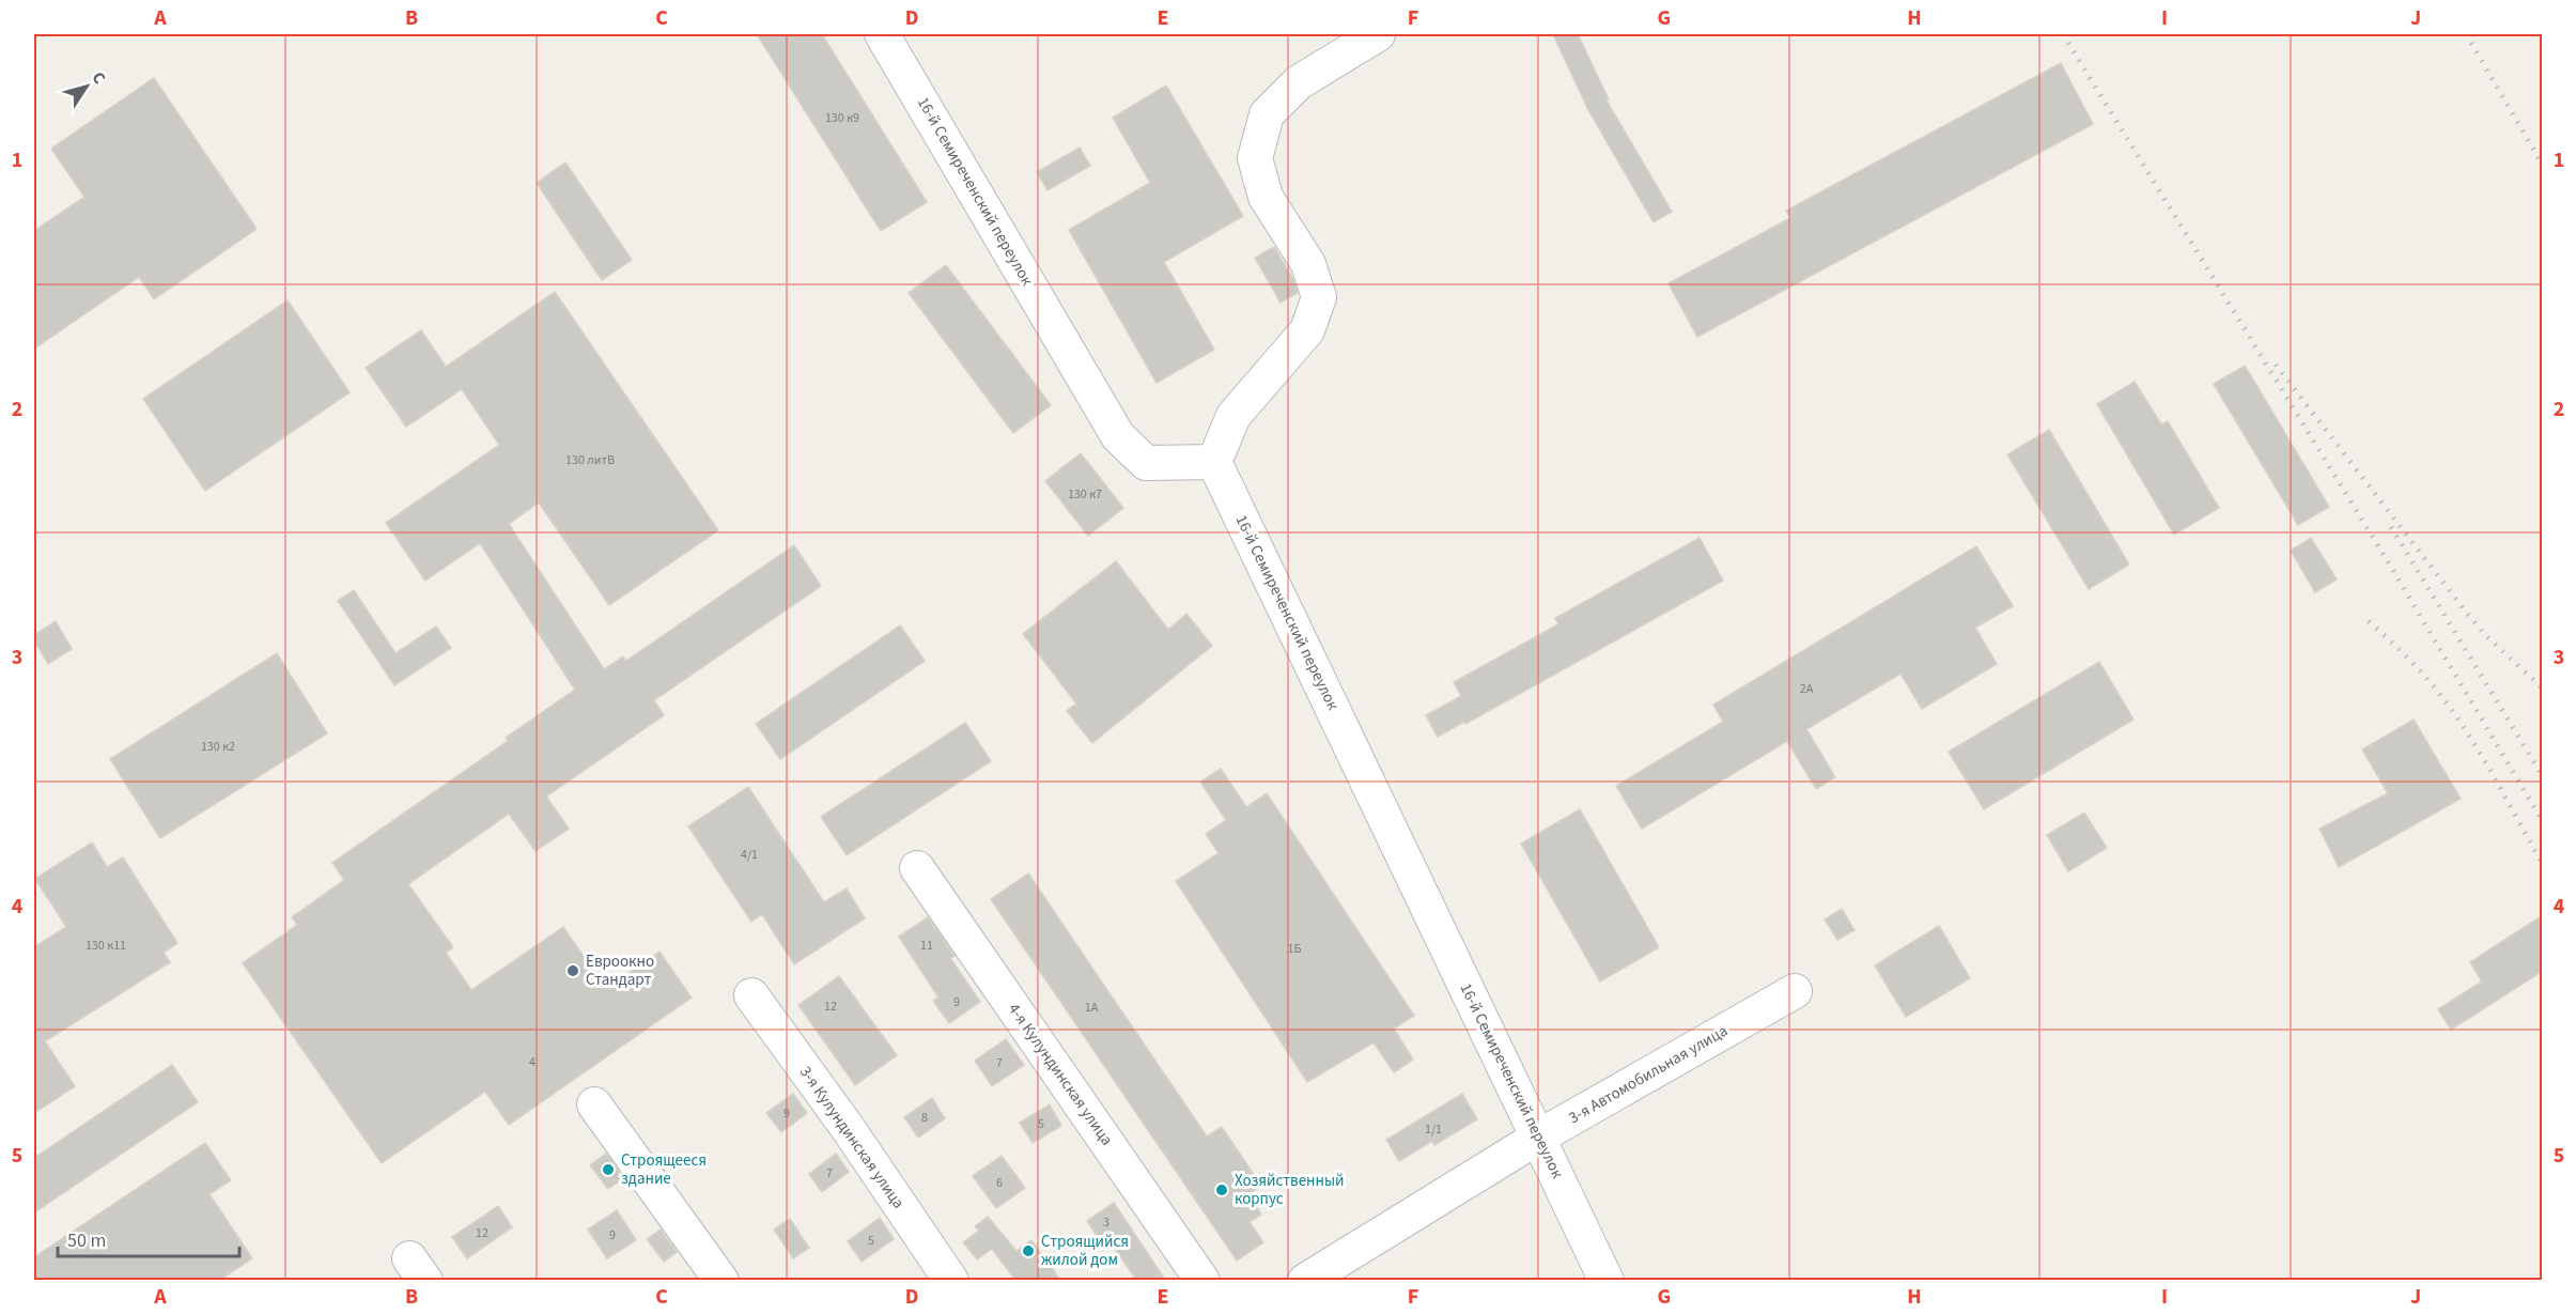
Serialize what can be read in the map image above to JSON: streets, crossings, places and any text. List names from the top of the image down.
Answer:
{
  "streets": {
    "street": [
      "16-й Семиреченский переулок",
      "4-я Кулундинская улица",
      "3-я Автомобильная улица",
      "3-я Кулундинская улица"
    ]
  },
  "crossings": [
    ["16-й Семиреченский переулок", "3-я Автомобильная улица"]
  ],
  "places": [
    "Евроокно Стандарт",
    "Строящееся здание",
    "Хозяйственный корпус",
    "Строящийся жилой дом"
  ],
  "house_numbers": [
    "130 к9",
    "130 литВ",
    "130 к7",
    "2А",
    "130 к2",
    "4/1",
    "130 к11",
    "11",
    "1Б",
    "9",
    "12",
    "1А",
    "4",
    "7",
    "9",
    "8",
    "5",
    "1/1",
    "7",
    "6",
    "3",
    "12",
    "9",
    "5"
  ],
  "scale_bar": "50 m",
  "north": "top right",
  "grid": {
    "columns": [
      "A",
      "B",
      "C",
      "D",
      "E",
      "F",
      "G",
      "H",
      "I",
      "J"
    ],
    "rows": [
      "1",
      "2",
      "3",
      "4",
      "5"
    ]
  }
}
